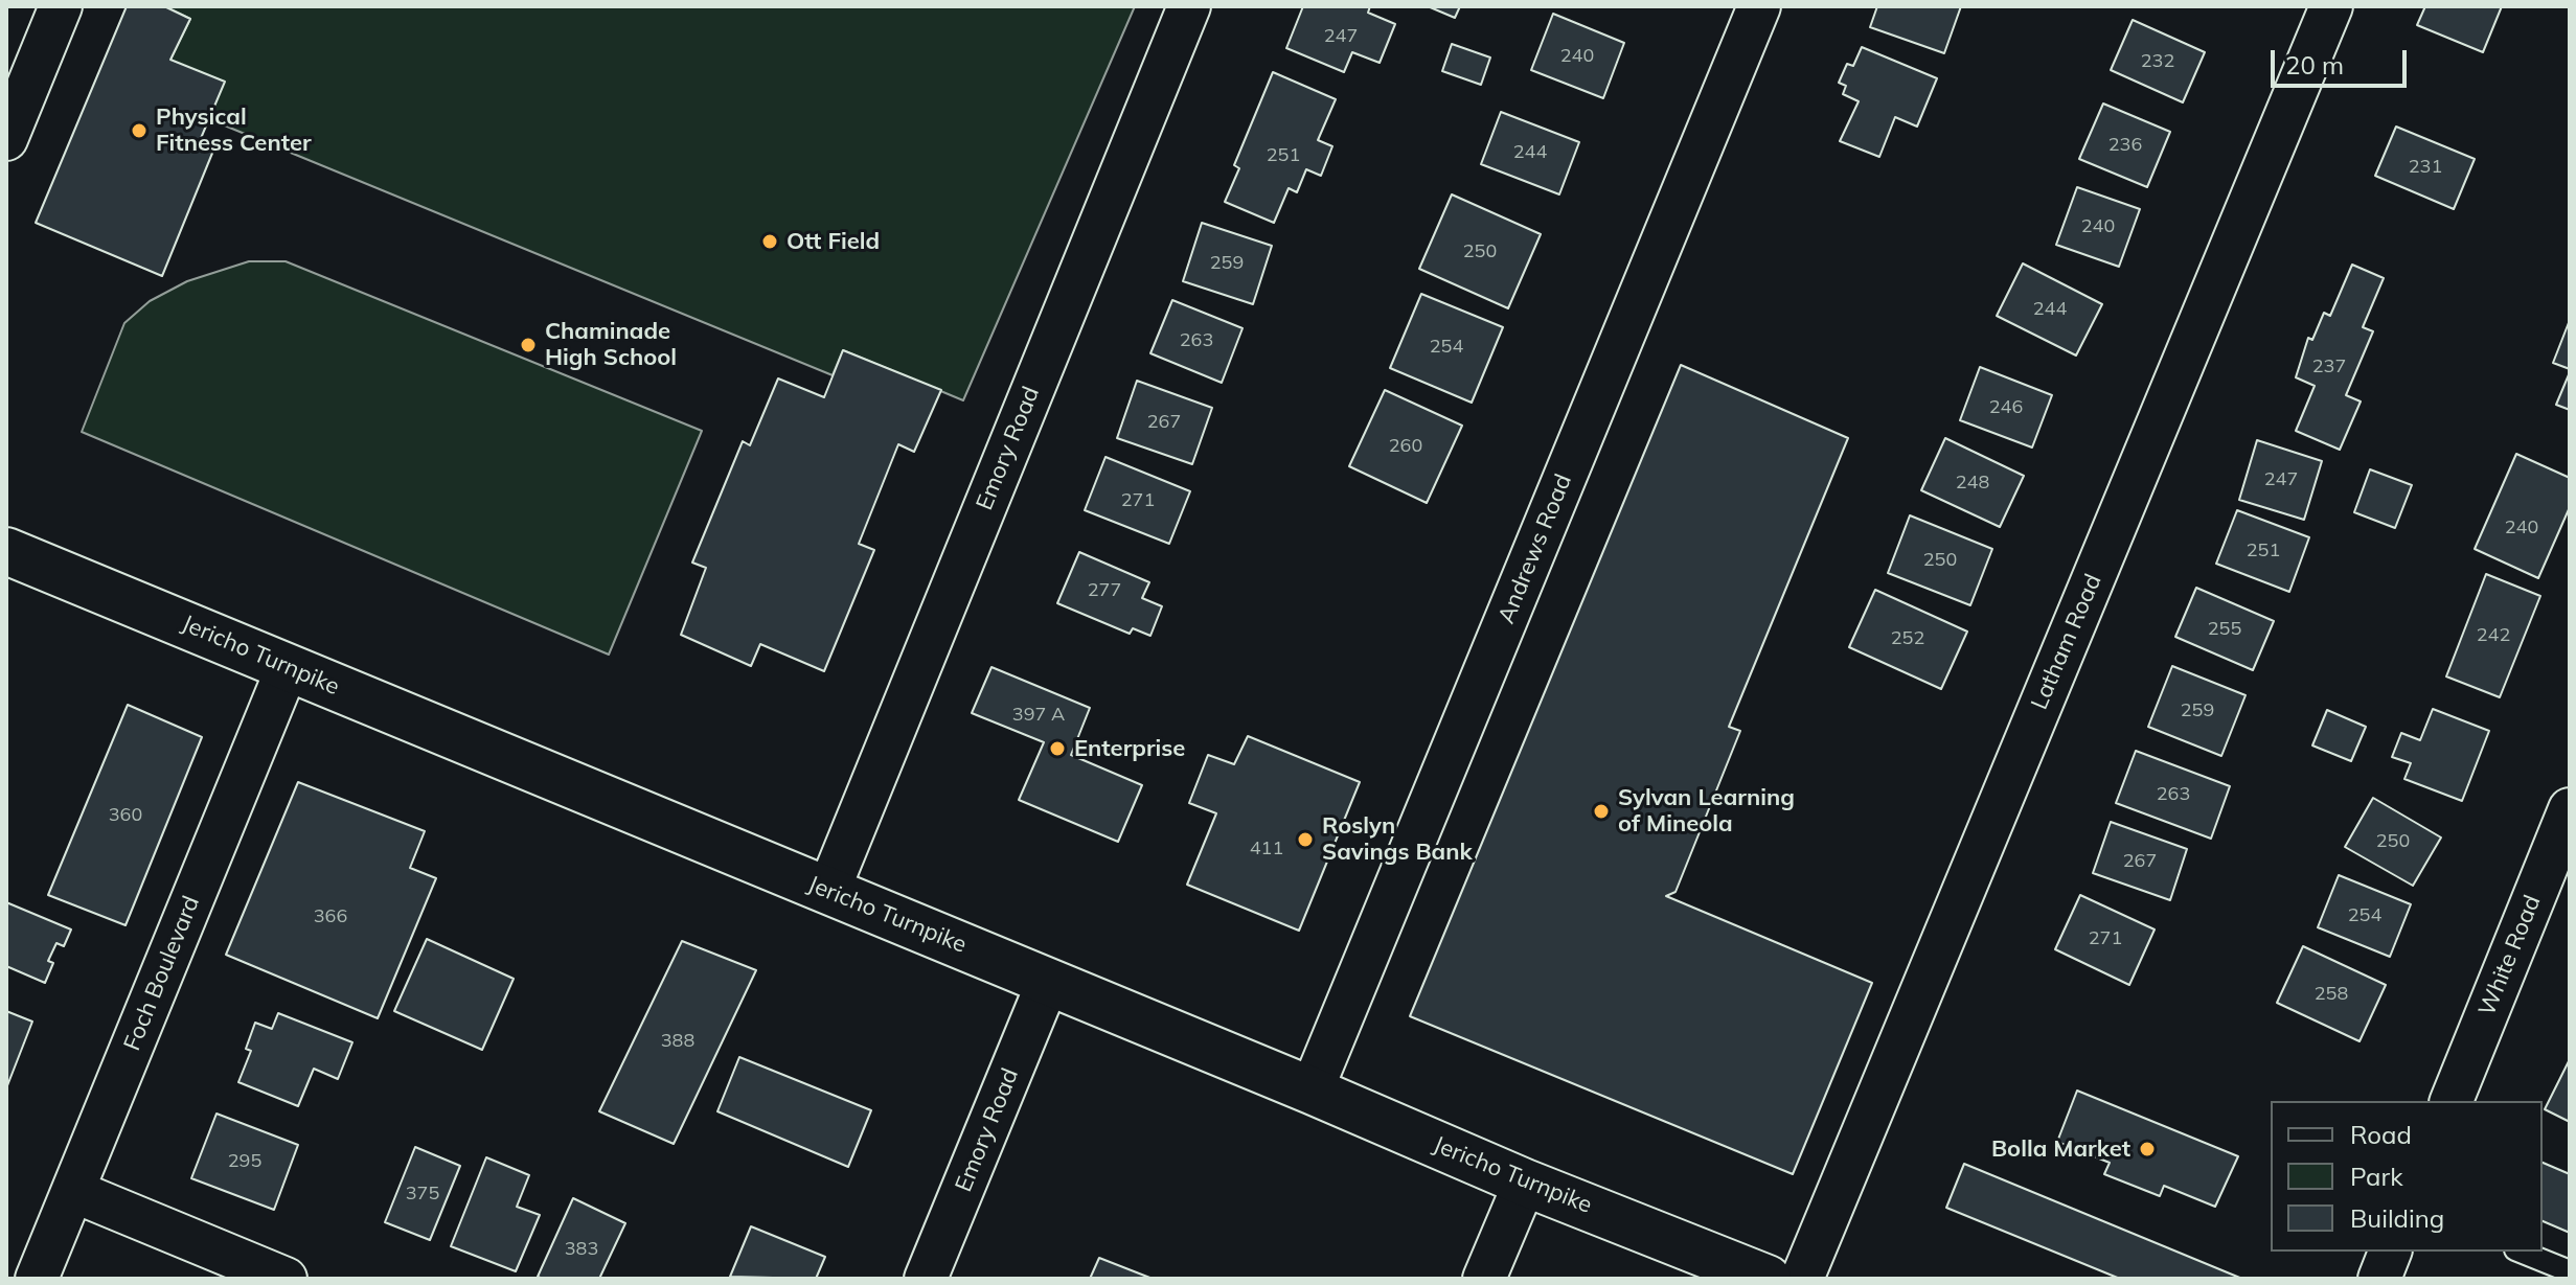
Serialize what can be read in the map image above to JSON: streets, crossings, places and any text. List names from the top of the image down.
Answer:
{
  "streets": {
    "main road": ["Jericho Turnpike"],
    "street": [
      "Emory Road",
      "Andrews Road",
      "Latham Road",
      "White Road",
      "Foch Boulevard"
    ]
  },
  "crossings": [
    ["Emory Road", "Jericho Turnpike"],
    ["Andrews Road", "Jericho Turnpike"],
    ["Jericho Turnpike", "Foch Boulevard"]
  ],
  "places": [
    "Physical Fitness Center",
    "Ott Field",
    "Chaminade High School",
    "Enterprise",
    "Sylvan Learning of Mineola",
    "Roslyn Savings Bank",
    "Bolla Market"
  ],
  "house_numbers": [
    "247",
    "240",
    "232",
    "236",
    "244",
    "251",
    "231",
    "240",
    "250",
    "259",
    "244",
    "263",
    "254",
    "237",
    "246",
    "267",
    "260",
    "247",
    "248",
    "271",
    "240",
    "251",
    "250",
    "277",
    "255",
    "242",
    "252",
    "259",
    "397 A",
    "263",
    "360",
    "250",
    "411",
    "267",
    "254",
    "366",
    "271",
    "258",
    "388",
    "295",
    "375",
    "383"
  ],
  "legend": ["Road", "Park", "Building"],
  "scale_bar": "20 m"
}
